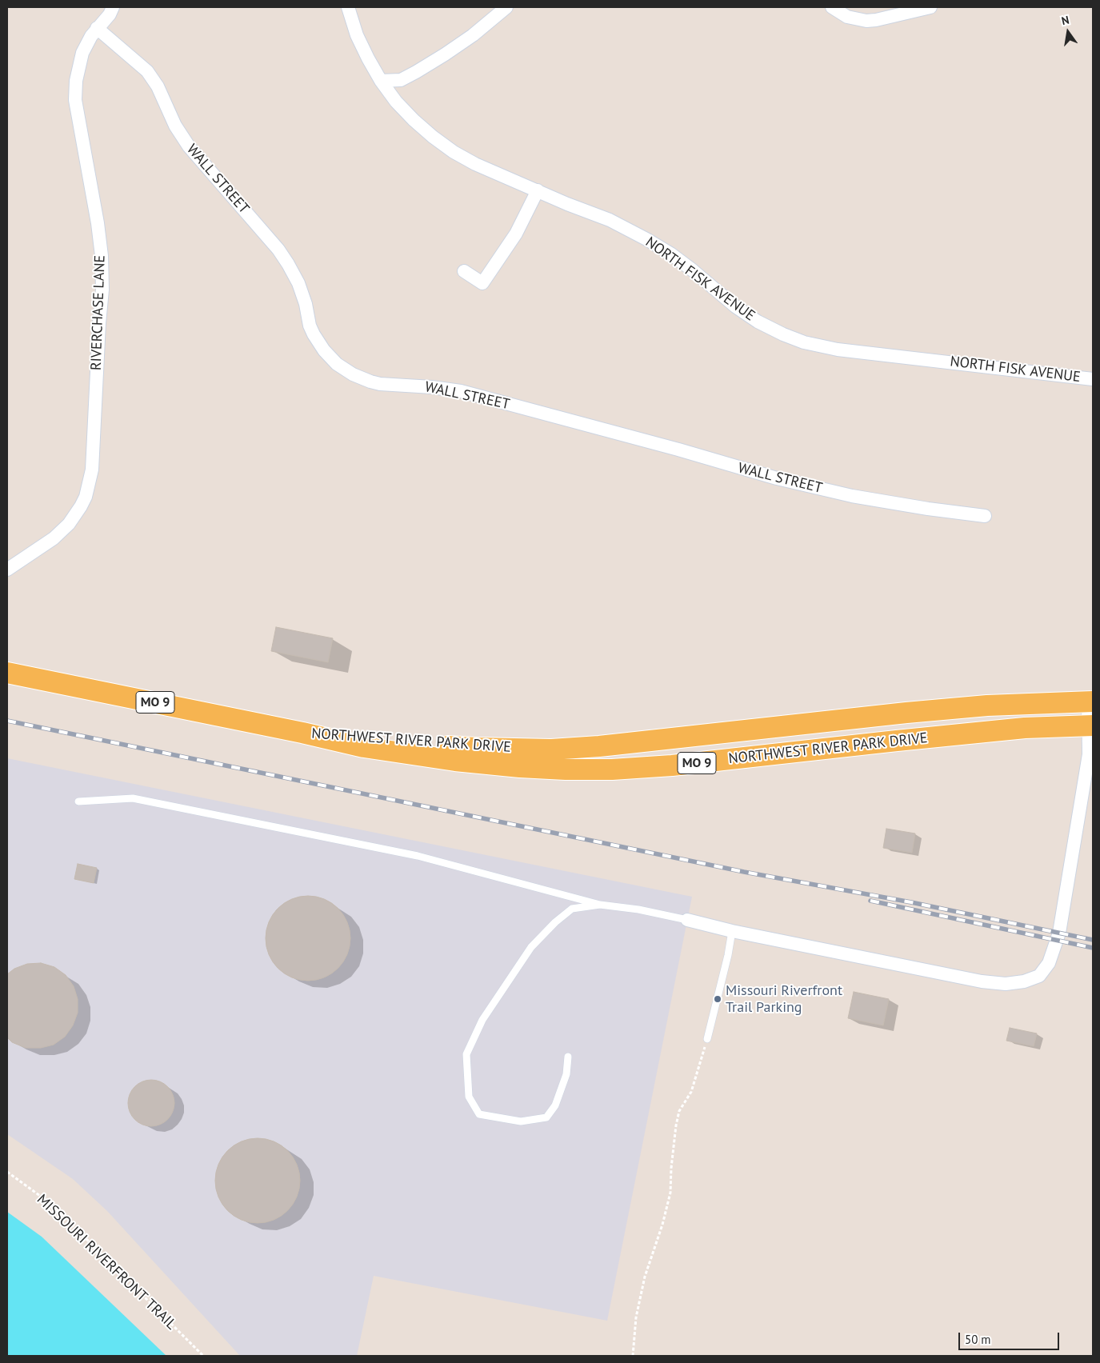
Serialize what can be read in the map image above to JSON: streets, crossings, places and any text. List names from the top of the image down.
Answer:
{
  "streets": {
    "main road": ["MO 9", "NORTHWEST RIVER PARK DRIVE"],
    "street": ["WALL STREET", "NORTH FISK AVENUE", "RIVERCHASE LANE"],
    "path": ["MISSOURI RIVERFRONT TRAIL"]
  },
  "crossings": [
    ["WALL STREET", "RIVERCHASE LANE"]
  ],
  "places": ["Missouri Riverfront Trail Parking"],
  "scale_bar": "50 m",
  "north": "top"
}
